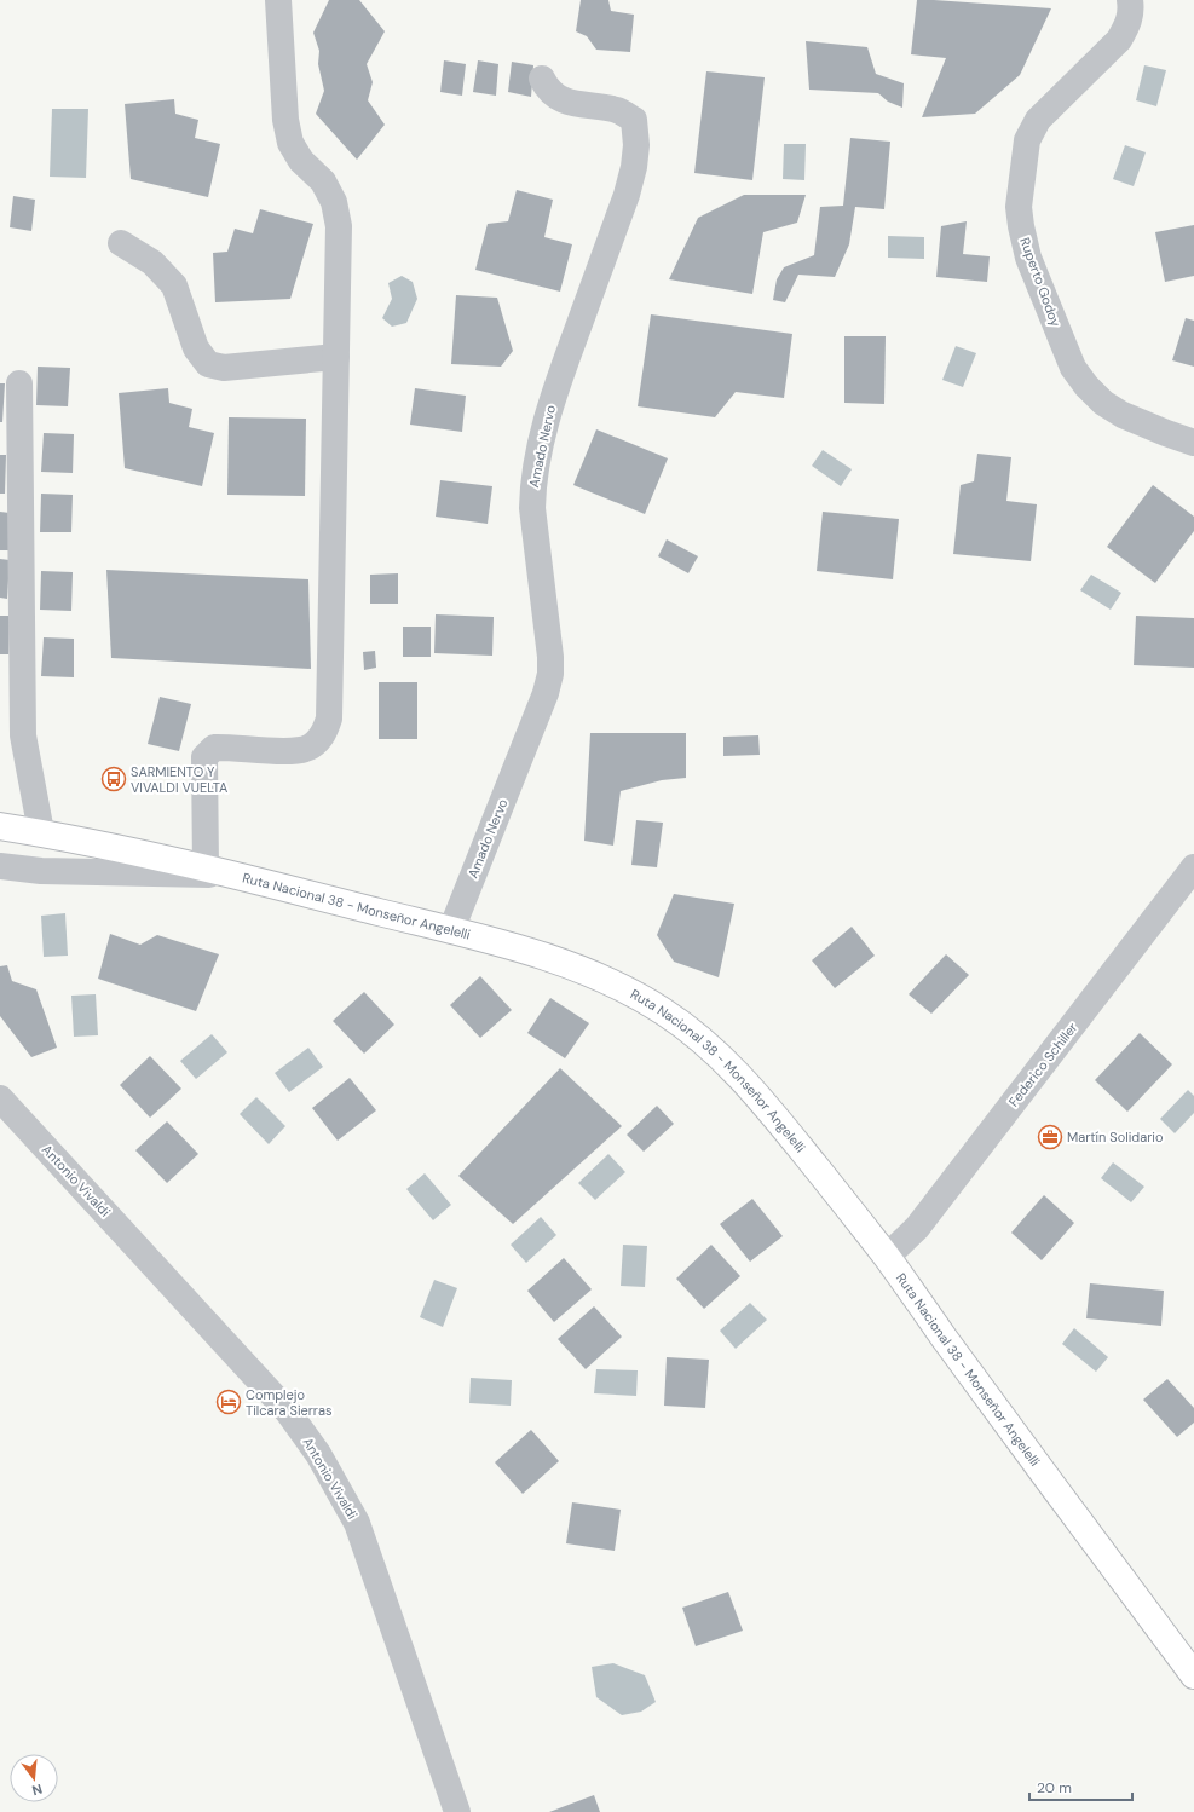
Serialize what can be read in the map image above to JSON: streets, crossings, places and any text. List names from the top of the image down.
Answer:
{
  "streets": {
    "main road": ["Ruta Nacional 38 - Monseñor Angelelli"],
    "street": [
      "Ruperto Godoy",
      "Amado Nervo",
      "Federico Schiller",
      "Antonio Vivaldi"
    ]
  },
  "crossings": [
    ["Amado Nervo", "Ruta Nacional 38 - Monseñor Angelelli"],
    ["Ruta Nacional 38 - Monseñor Angelelli", "Federico Schiller"]
  ],
  "places": {
    "bus stop": ["SARMIENTO Y VIVALDI VUELTA"],
    "office": ["Martín Solidario"],
    "hotel": ["Complejo Tilcara Sierras"]
  },
  "scale_bar": "20 m",
  "north": "bottom"
}
